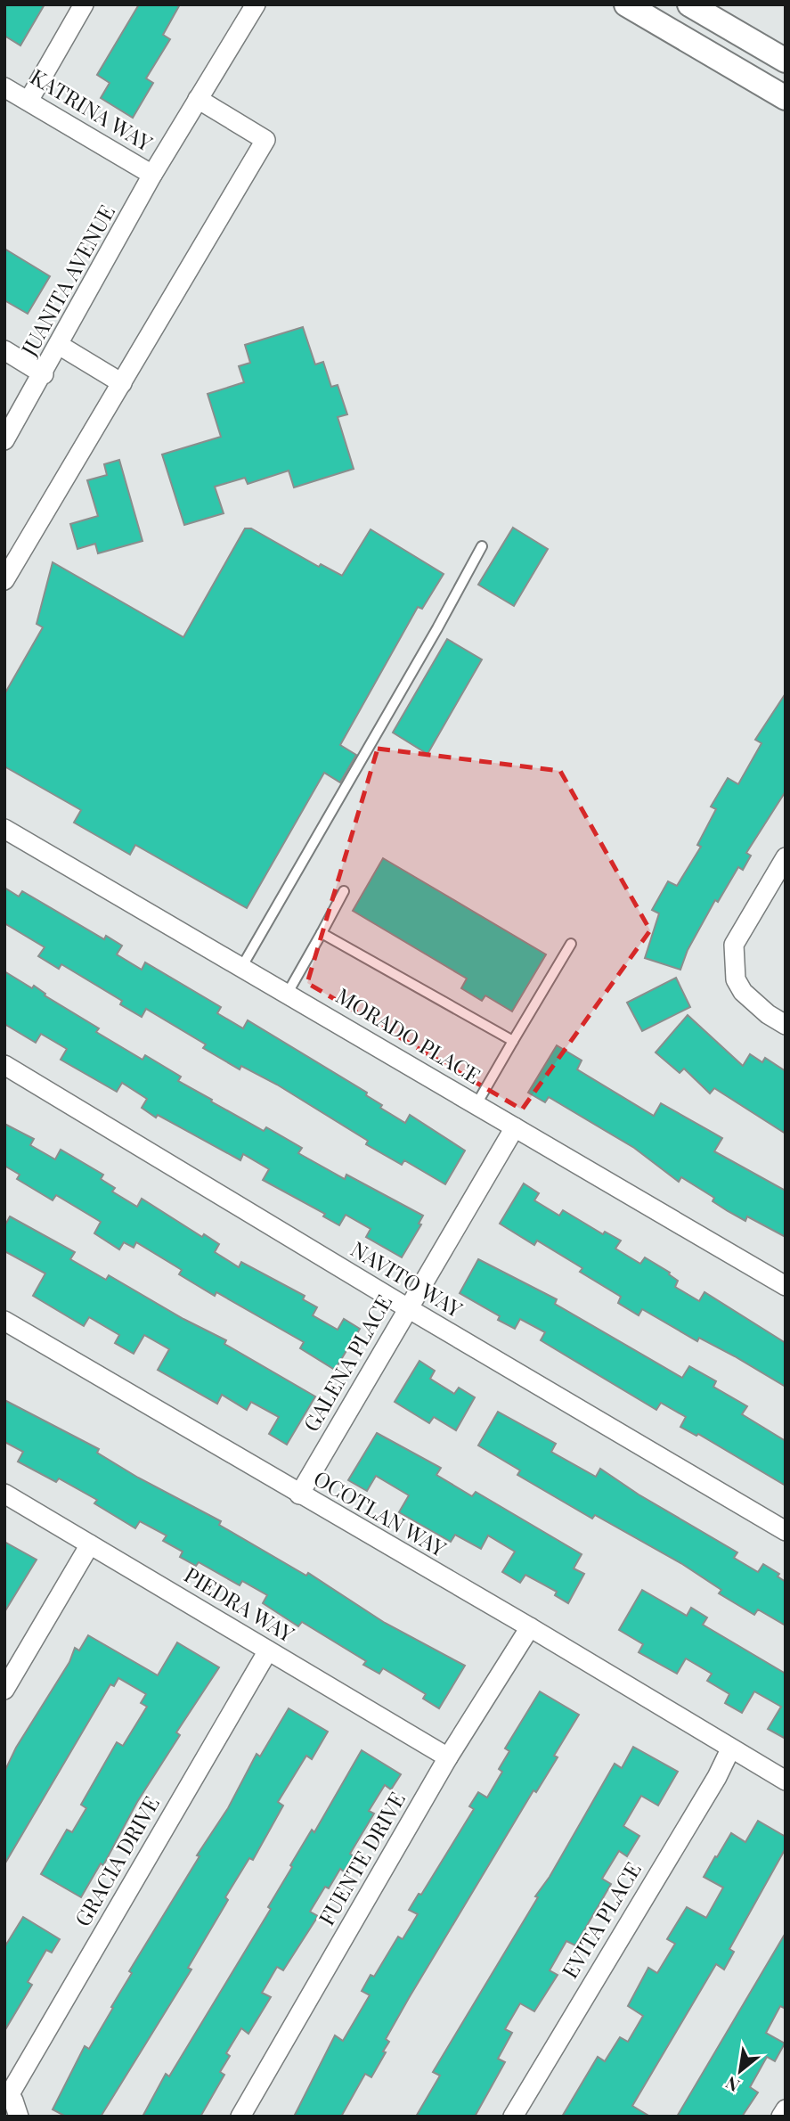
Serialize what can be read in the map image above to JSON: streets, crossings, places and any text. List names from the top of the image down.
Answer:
{
  "streets": {
    "street": [
      "KATRINA WAY",
      "JUANITA AVENUE",
      "MORADO PLACE",
      "NAVITO WAY",
      "GALENA PLACE",
      "OCOTLAN WAY",
      "PIEDRA WAY",
      "FUENTE DRIVE",
      "GRACIA DRIVE",
      "EVITA PLACE"
    ]
  },
  "crossings": [
    ["KATRINA WAY", "JUANITA AVENUE"],
    ["MORADO PLACE", "GALENA PLACE"],
    ["NAVITO WAY", "GALENA PLACE"],
    ["GALENA PLACE", "OCOTLAN WAY"],
    ["OCOTLAN WAY", "FUENTE DRIVE"],
    ["OCOTLAN WAY", "EVITA PLACE"],
    ["PIEDRA WAY", "FUENTE DRIVE"],
    ["PIEDRA WAY", "GRACIA DRIVE"]
  ],
  "north": "bottom left"
}
